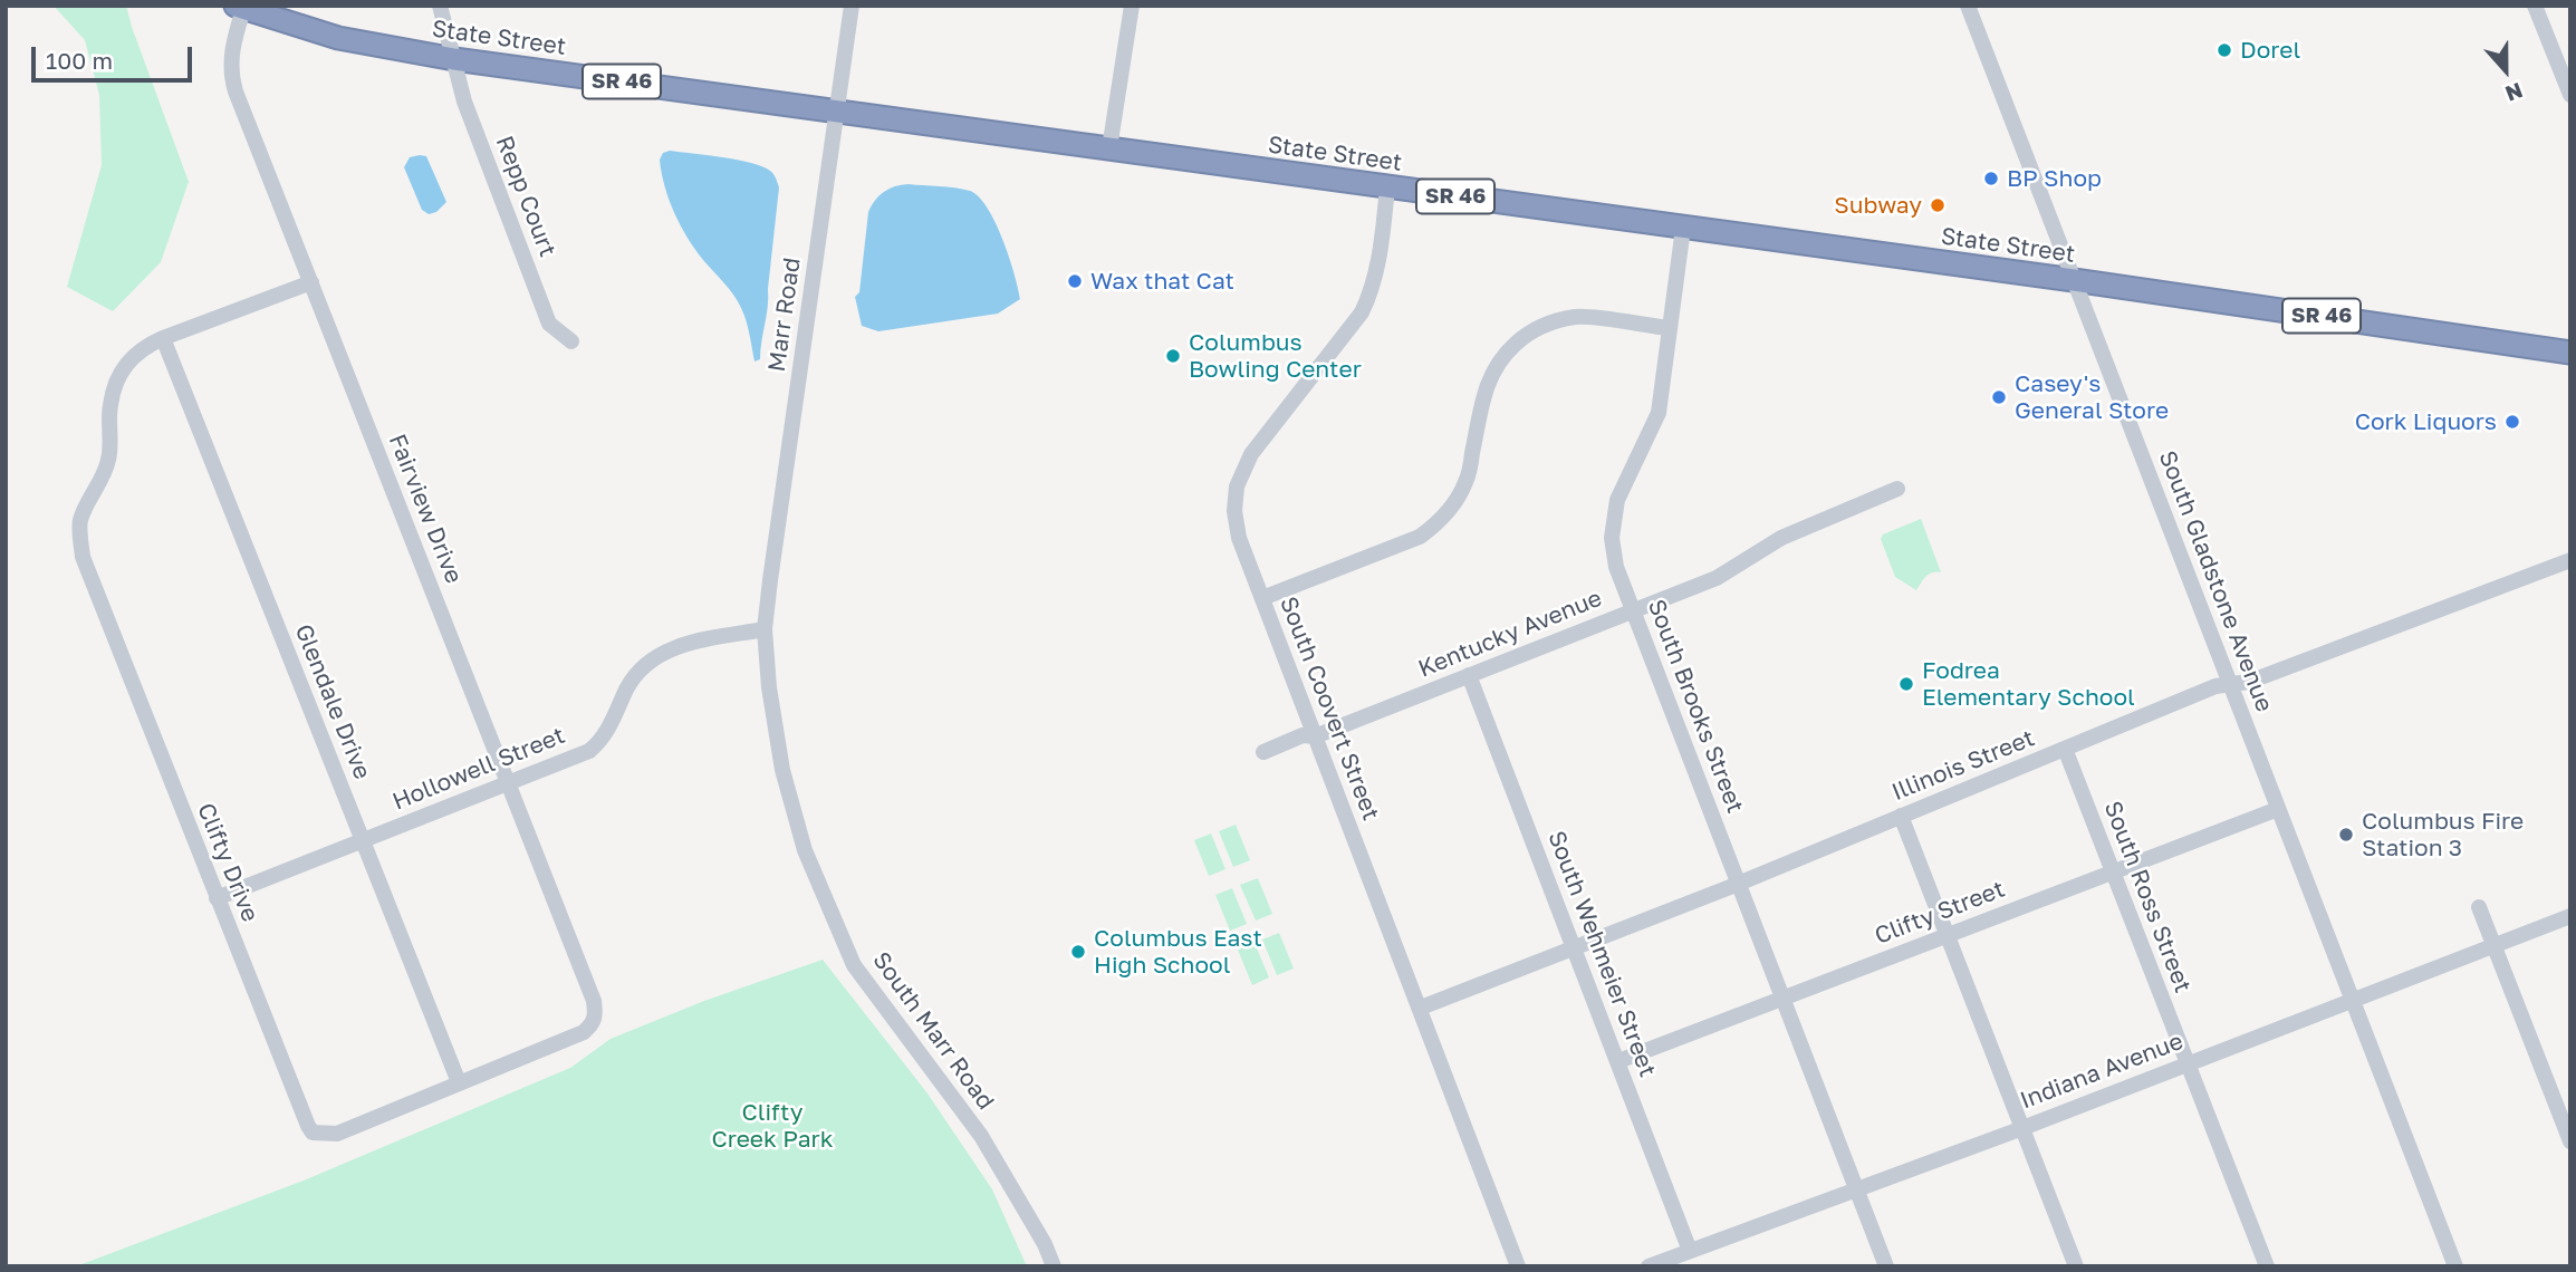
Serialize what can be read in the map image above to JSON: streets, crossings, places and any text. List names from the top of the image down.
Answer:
{
  "streets": {
    "highway": ["State Street", "SR 46"],
    "street": [
      "Repp Court",
      "Marr Road",
      "Fairview Drive",
      "South Gladstone Avenue",
      "Kentucky Avenue",
      "Glendale Drive",
      "South Brooks Street",
      "South Coovert Street",
      "Illinois Street",
      "Hollowell Street",
      "Clifty Drive",
      "South Ross Street",
      "Clifty Street",
      "South Wehmeier Street",
      "South Marr Road",
      "Indiana Avenue"
    ]
  },
  "crossings": [
    ["State Street", "Repp Court"],
    ["State Street", "Marr Road"],
    ["State Street", "Fairview Drive"],
    ["State Street", "South Gladstone Avenue"],
    ["State Street", "South Brooks Street"],
    ["State Street", "South Coovert Street"],
    ["Marr Road", "Hollowell Street"],
    ["Marr Road", "South Marr Road"],
    ["Fairview Drive", "Hollowell Street"],
    ["Fairview Drive", "Clifty Drive"],
    ["South Gladstone Avenue", "Illinois Street"],
    ["South Gladstone Avenue", "Clifty Street"],
    ["South Gladstone Avenue", "Indiana Avenue"],
    ["Kentucky Avenue", "South Brooks Street"],
    ["Kentucky Avenue", "South Coovert Street"],
    ["Kentucky Avenue", "South Wehmeier Street"],
    ["Glendale Drive", "Hollowell Street"],
    ["Glendale Drive", "Clifty Drive"],
    ["South Brooks Street", "Illinois Street"],
    ["South Brooks Street", "Clifty Street"],
    ["South Brooks Street", "Indiana Avenue"],
    ["South Coovert Street", "Illinois Street"],
    ["Illinois Street", "South Ross Street"],
    ["Illinois Street", "South Wehmeier Street"],
    ["Hollowell Street", "Clifty Drive"],
    ["Hollowell Street", "South Marr Road"],
    ["South Ross Street", "Clifty Street"],
    ["South Ross Street", "Indiana Avenue"],
    ["Clifty Street", "South Wehmeier Street"],
    ["South Wehmeier Street", "Indiana Avenue"]
  ],
  "parks": ["Clifty Creek Park"],
  "places": [
    "Dorel",
    "BP Shop",
    "Subway",
    "Wax that Cat",
    "Columbus Bowling Center",
    "Casey's General Store",
    "Cork Liquors",
    "Fodrea Elementary School",
    "Columbus Fire Station 3",
    "Columbus East High School"
  ],
  "scale_bar": "100 m",
  "north": "bottom"
}
